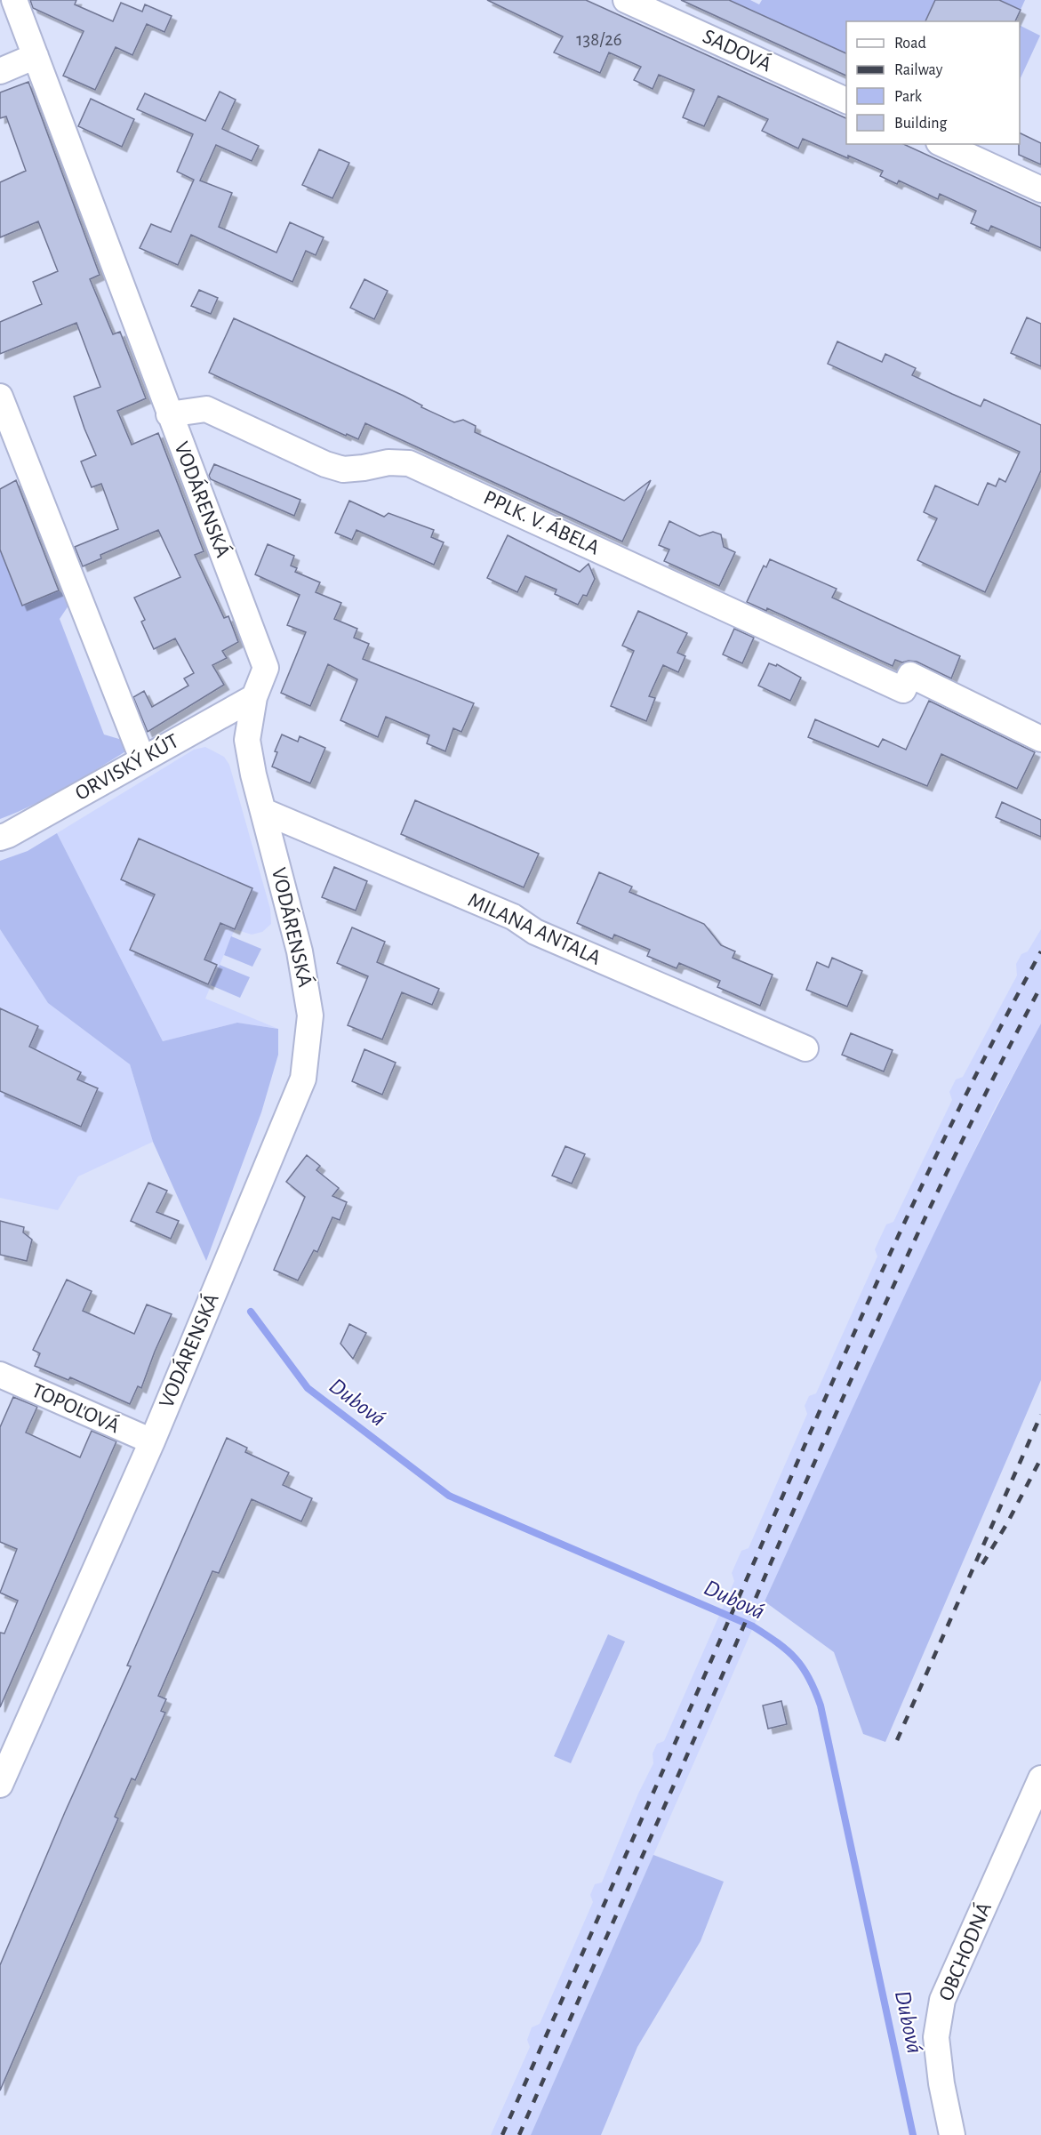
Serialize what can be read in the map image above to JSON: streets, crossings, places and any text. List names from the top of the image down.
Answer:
{
  "streets": {
    "street": [
      "SADOVÁ",
      "VODÁRENSKÁ",
      "PPLK. V. ÁBELA",
      "ORVISKÝ KÚT",
      "MILANA ANTALA",
      "TOPOĽOVÁ",
      "OBCHODNÁ"
    ]
  },
  "crossings": [
    ["VODÁRENSKÁ", "PPLK. V. ÁBELA"],
    ["VODÁRENSKÁ", "ORVISKÝ KÚT"],
    ["VODÁRENSKÁ", "MILANA ANTALA"],
    ["VODÁRENSKÁ", "TOPOĽOVÁ"]
  ],
  "water": ["Dubová"],
  "house_numbers": ["138/26"],
  "legend": [
    "Road",
    "Railway",
    "Park",
    "Building"
  ]
}
